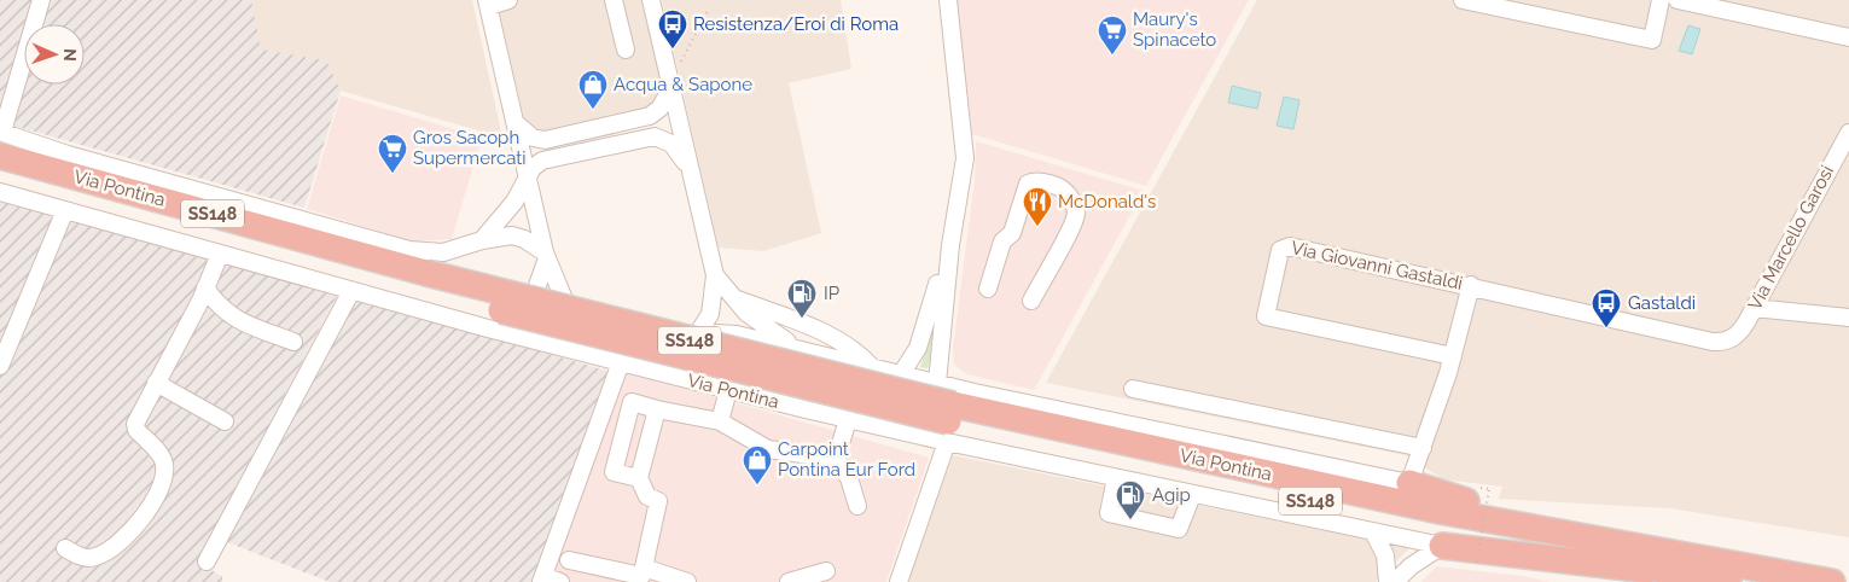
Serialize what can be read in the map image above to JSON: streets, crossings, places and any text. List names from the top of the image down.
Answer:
{
  "streets": {
    "highway": ["Via Pontina", "SS148"],
    "street": ["Via Marcello Garosi", "Via Giovanni Gastaldi"]
  },
  "crossings": [
    ["Via Marcello Garosi", "Via Giovanni Gastaldi"]
  ],
  "places": {
    "bus stop": ["Resistenza/Eroi di Roma", "Gastaldi"],
    "supermarket": ["Maury's Spinaceto", "Gros Sacoph Supermercati"],
    "shop": ["Acqua & Sapone", "Carpoint Pontina Eur Ford"],
    "restaurant": ["McDonald's"],
    "fuel station": ["IP", "Agip"]
  },
  "north": "right"
}
